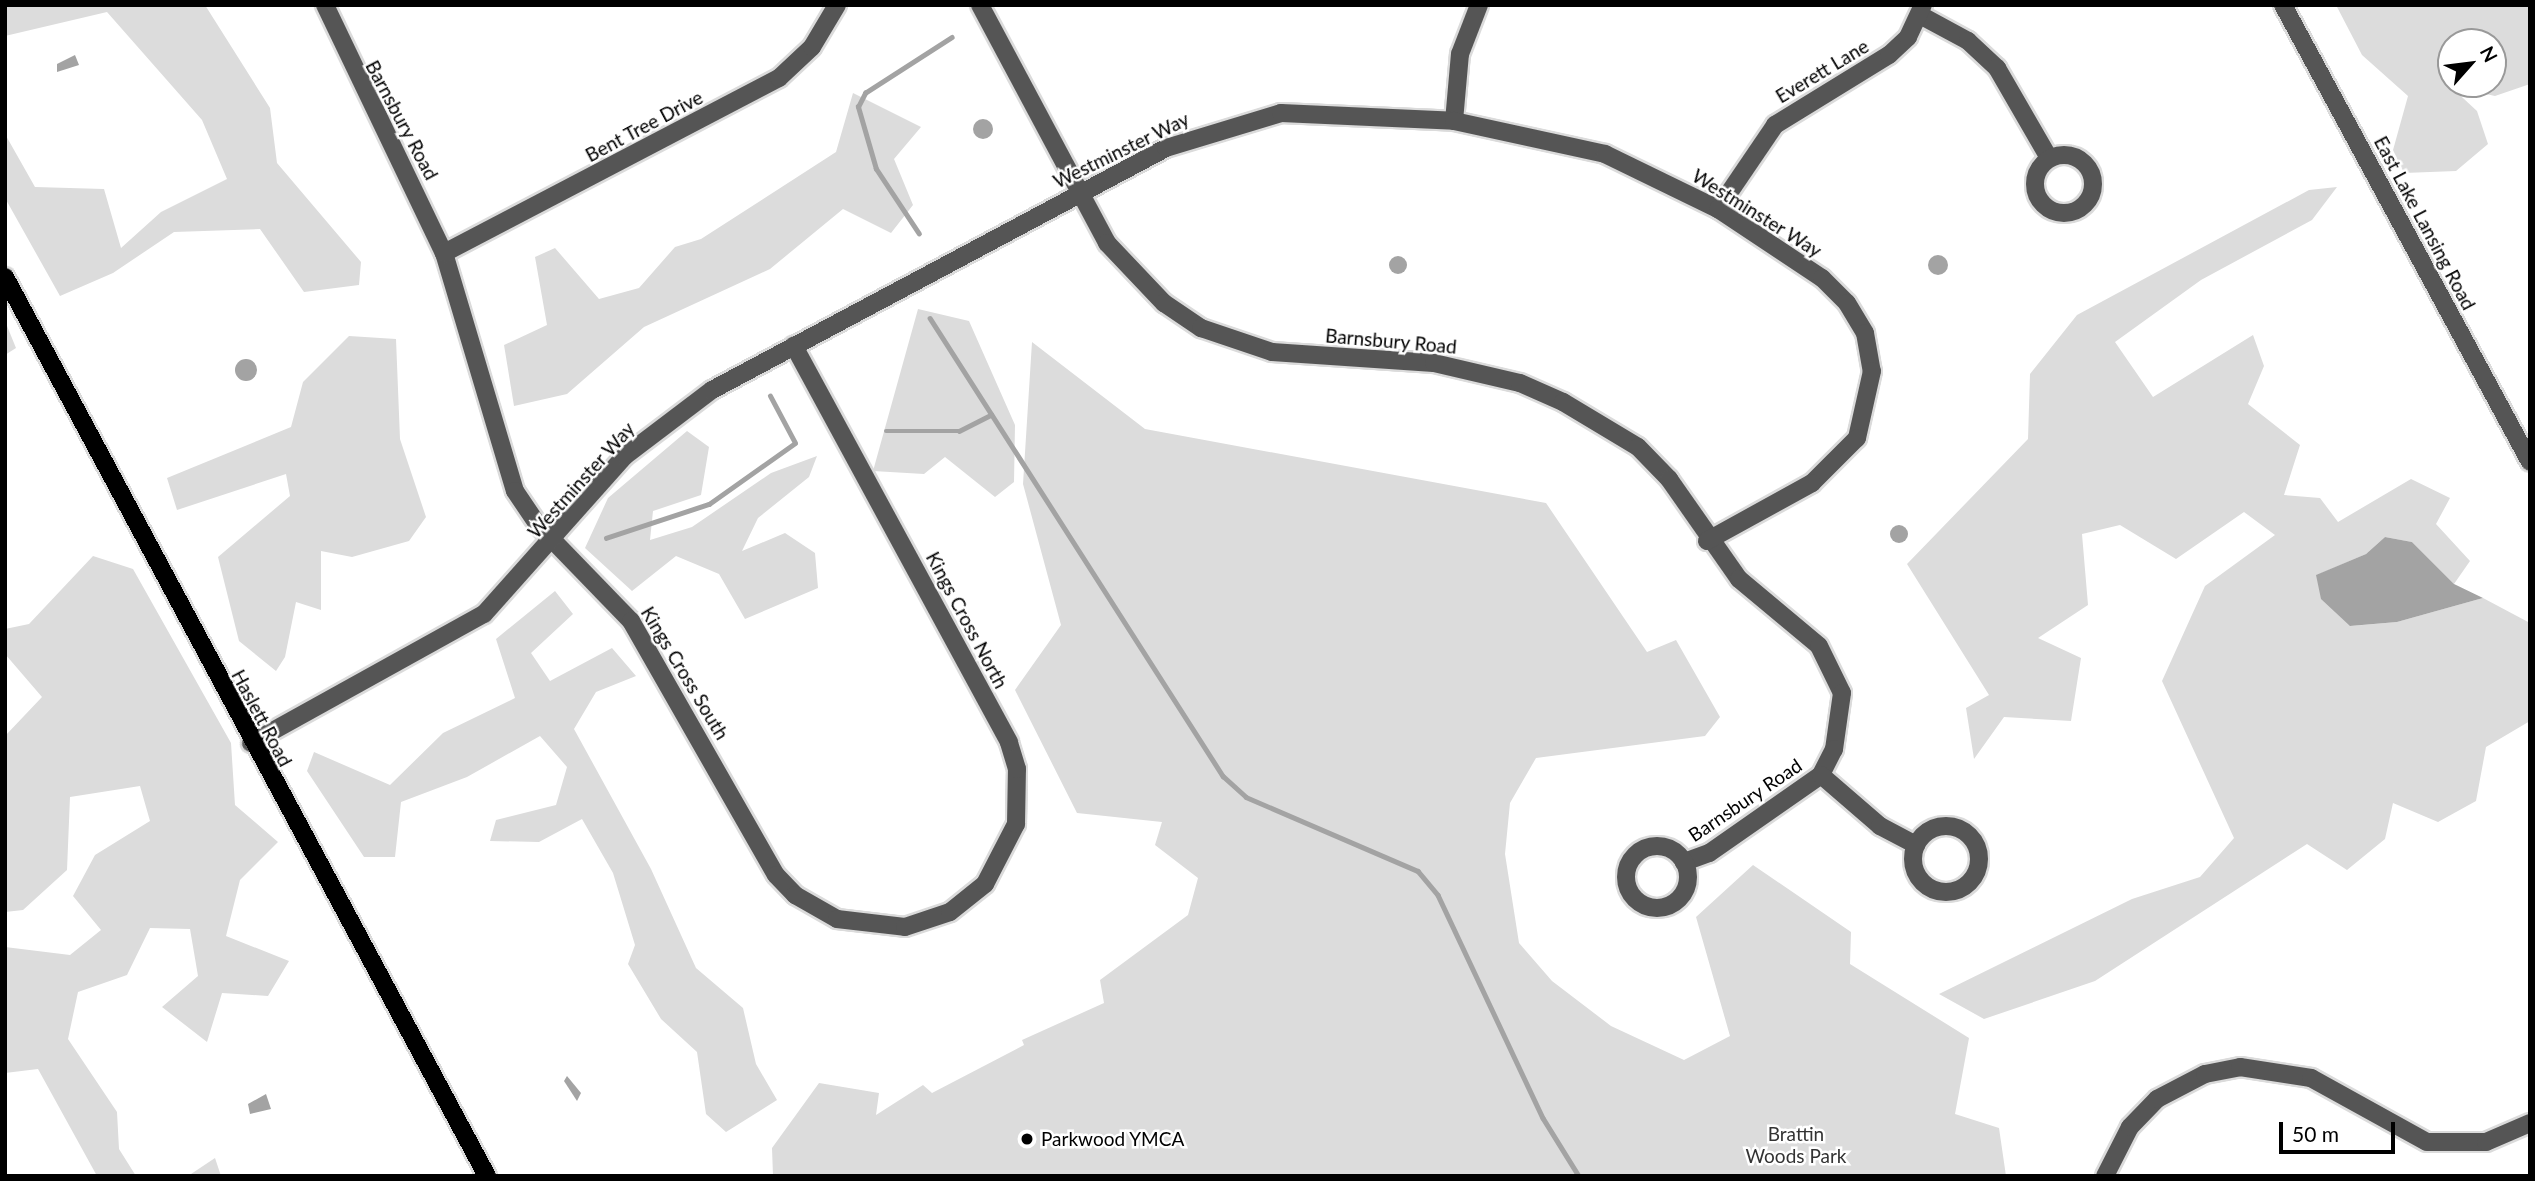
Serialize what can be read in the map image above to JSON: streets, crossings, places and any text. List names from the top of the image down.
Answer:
{
  "streets": {
    "main road": ["Haslett Road"],
    "street": [
      "Everett Lane",
      "Barnsbury Road",
      "Bent Tree Drive",
      "Westminster Way",
      "East Lake Lansing Road",
      "Kings Cross North",
      "Kings Cross South"
    ]
  },
  "crossings": [
    ["Everett Lane", "Westminster Way"],
    ["Barnsbury Road", "Bent Tree Drive"],
    ["Barnsbury Road", "Westminster Way"],
    ["Barnsbury Road", "Kings Cross South"],
    ["Bent Tree Drive", "Kings Cross South"],
    ["Westminster Way", "Kings Cross North"],
    ["Westminster Way", "Kings Cross South"],
    ["Westminster Way", "Haslett Road"],
    ["Kings Cross North", "Kings Cross South"]
  ],
  "parks": ["Brattin Woods Park"],
  "places": ["Parkwood YMCA"],
  "scale_bar": "50 m",
  "north": "top right"
}
